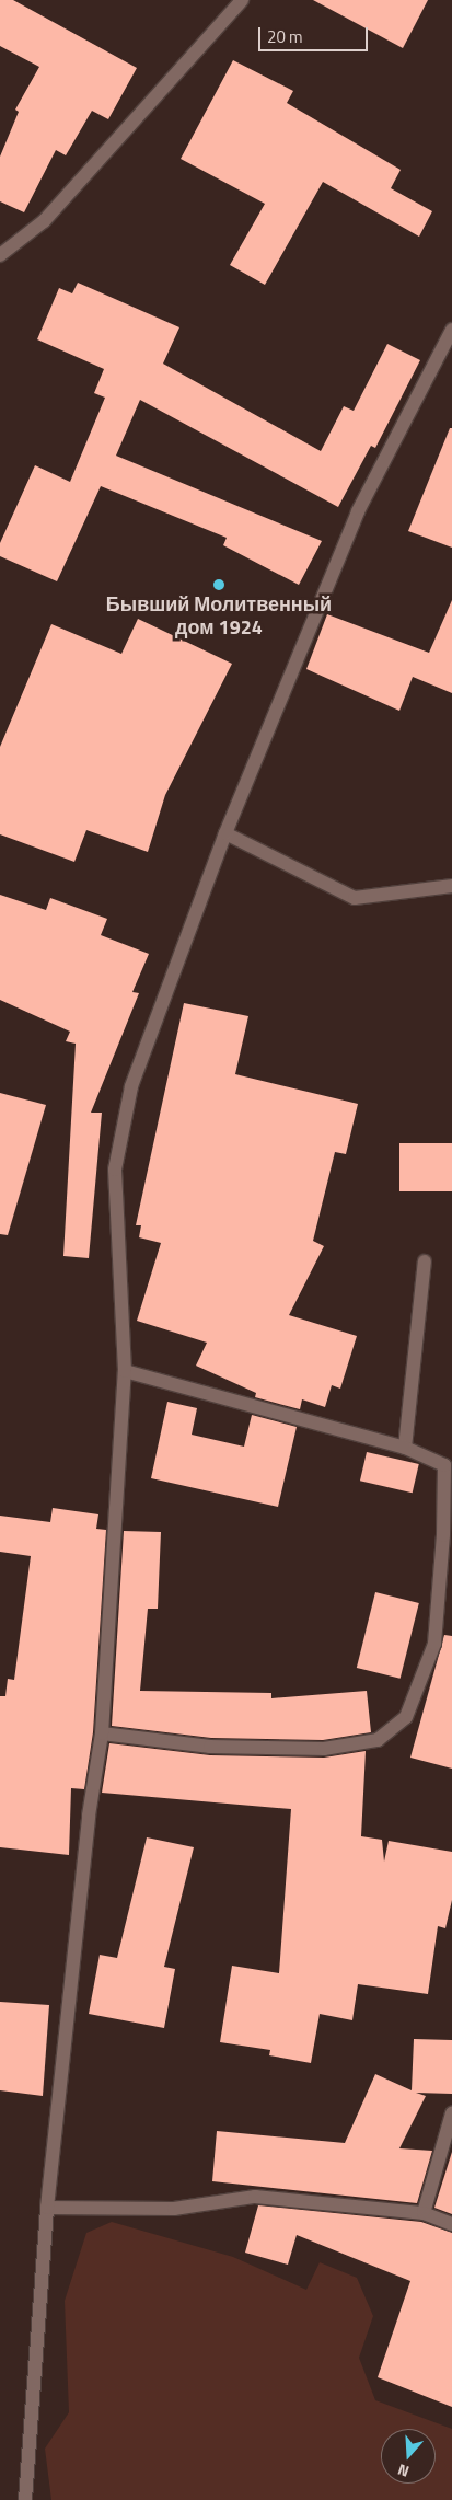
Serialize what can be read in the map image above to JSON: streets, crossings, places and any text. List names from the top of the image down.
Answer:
{
  "places": ["Бывший Молитвенный дом 1924"],
  "scale_bar": "20 m",
  "north": "bottom"
}
